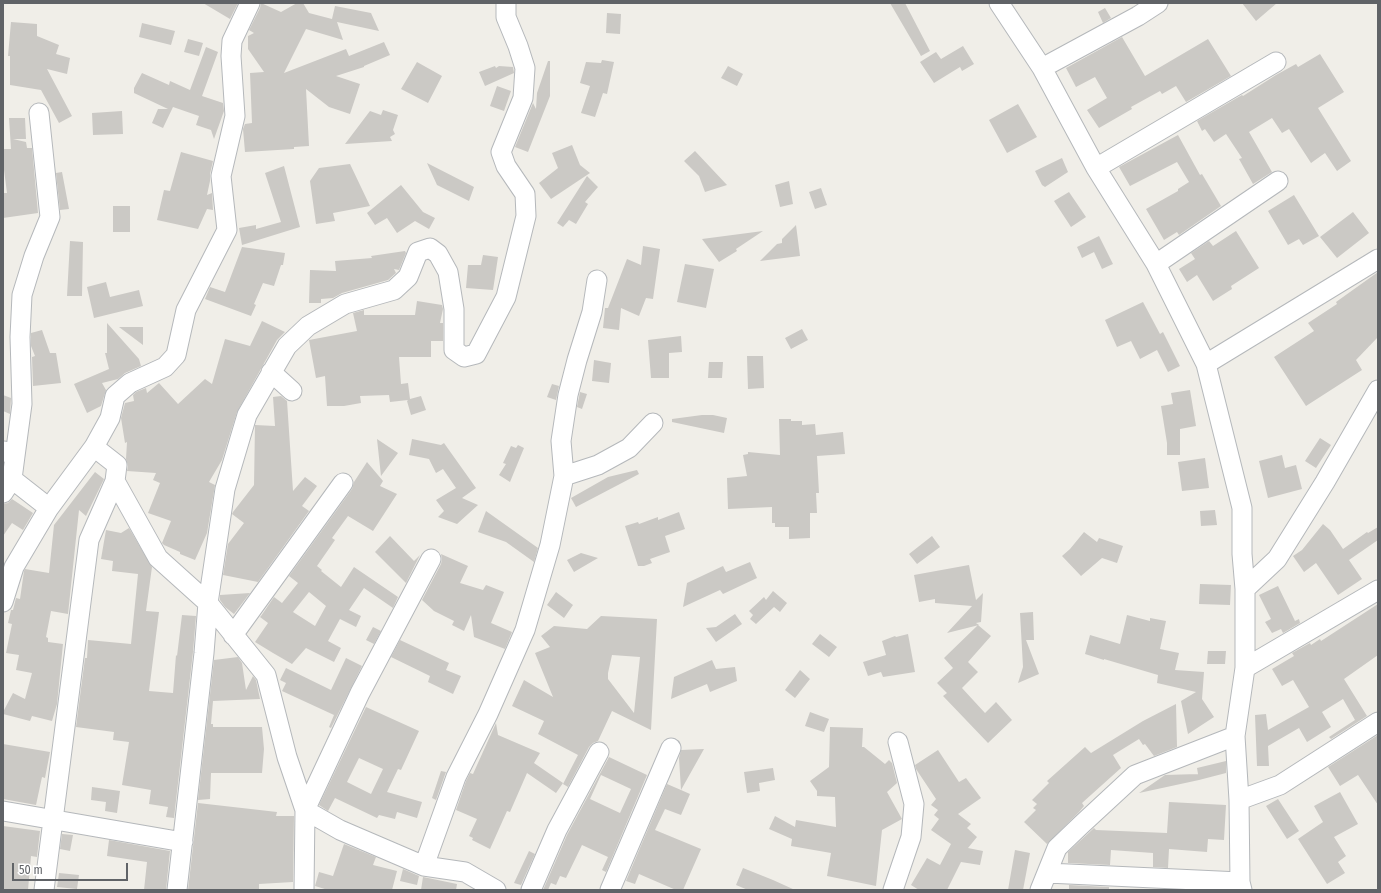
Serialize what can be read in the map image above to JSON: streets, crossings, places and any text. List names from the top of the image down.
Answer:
{
  "scale_bar": "50 m"
}
